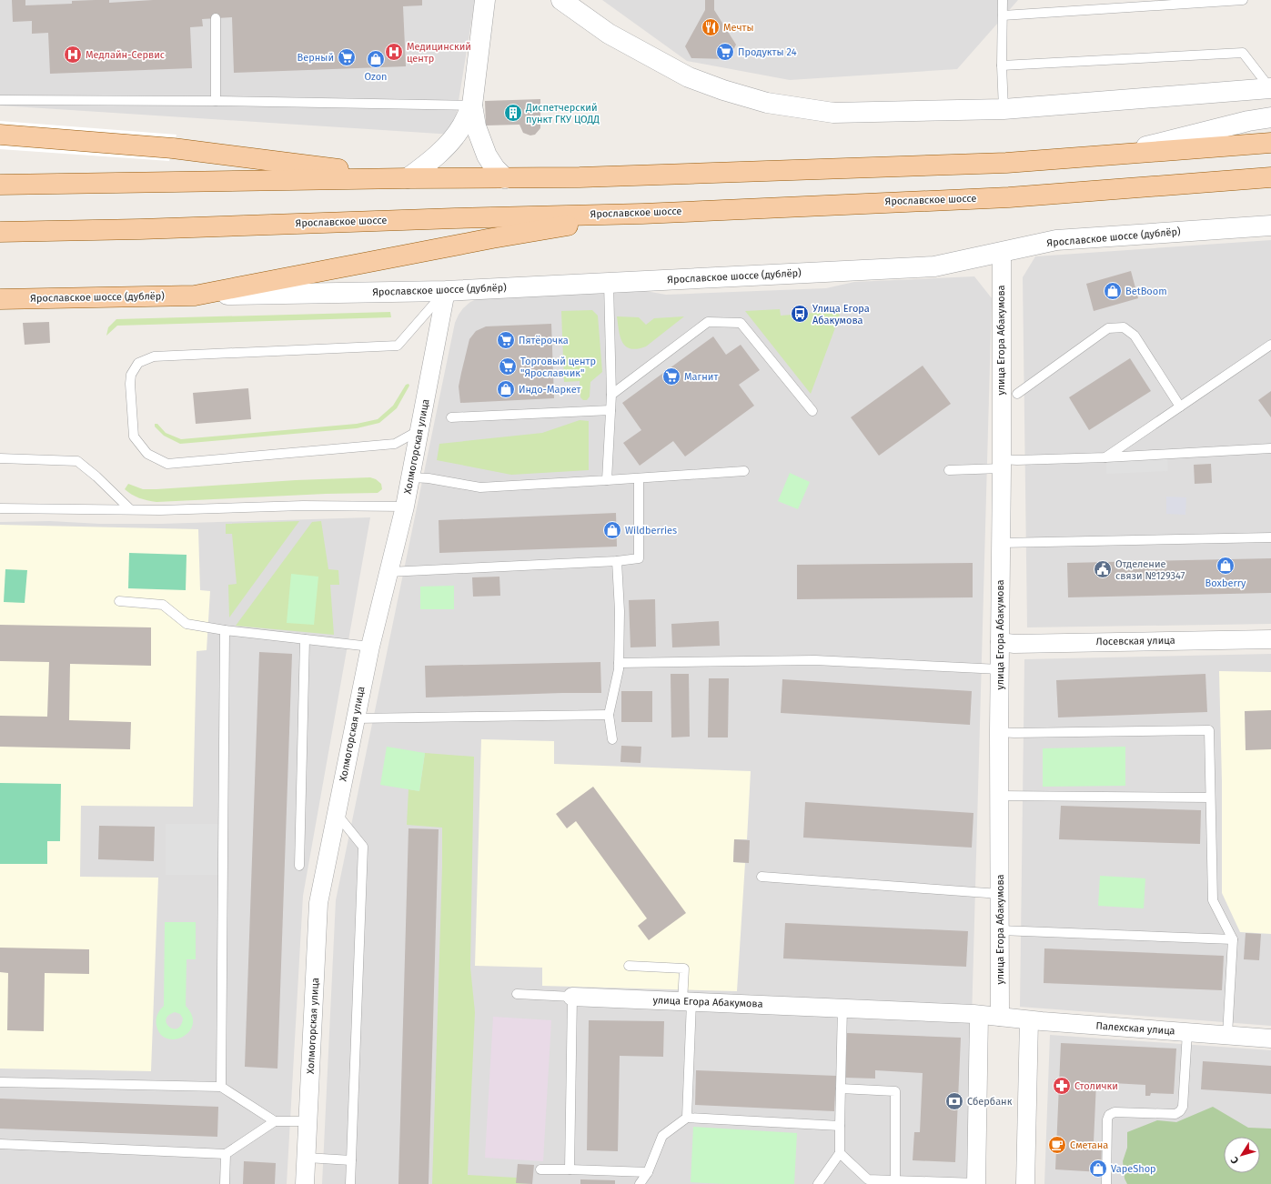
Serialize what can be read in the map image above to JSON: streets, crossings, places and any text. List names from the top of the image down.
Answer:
{
  "streets": {
    "main road": ["Ярославское шоссе", "Ярославское шоссе (дублёр)"],
    "street": [
      "улица Егора Абакумова",
      "Холмогорская улица",
      "Лосевская улица",
      "Палехская улица"
    ]
  },
  "crossings": [
    ["Ярославское шоссе", "Ярославское шоссе (дублёр)"],
    ["Ярославское шоссе (дублёр)", "улица Егора Абакумова"],
    ["Ярославское шоссе (дублёр)", "Холмогорская улица"],
    ["улица Егора Абакумова", "Лосевская улица"],
    ["улица Егора Абакумова", "Палехская улица"]
  ],
  "places": {
    "restaurant": ["Мечты"],
    "hospital": ["Медицинский центр", "Медлайн-Сервис"],
    "supermarket": [
      "Продукты 24",
      "Верный",
      "Пятёрочка",
      "Торговый центр \"Ярославчик\"",
      "Магнит"
    ],
    "shop": [
      "Ozon",
      "BetBoom",
      "Индо-Маркет",
      "Wildberries",
      "Boxberry",
      "VapeShop"
    ],
    "building": ["Диспетчерский пункт ГКУ ЦОДД"],
    "bus stop": ["Улица Егора Абакумова"],
    "public building": ["Отделение связи №129347"],
    "pharmacy": ["Столички"],
    "bank": ["Сбербанк"],
    "cafe": ["Сметана"]
  },
  "north": "bottom left"
}
